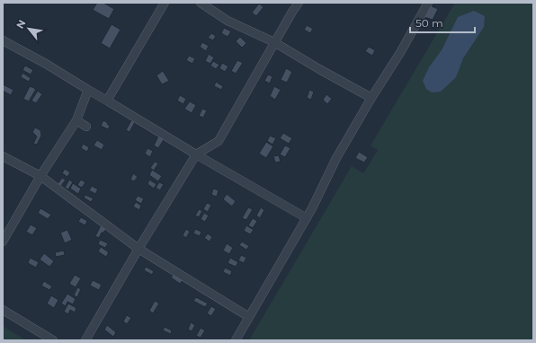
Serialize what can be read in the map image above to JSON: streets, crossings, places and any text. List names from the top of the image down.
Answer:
{
  "scale_bar": "50 m",
  "north": "top left"
}
